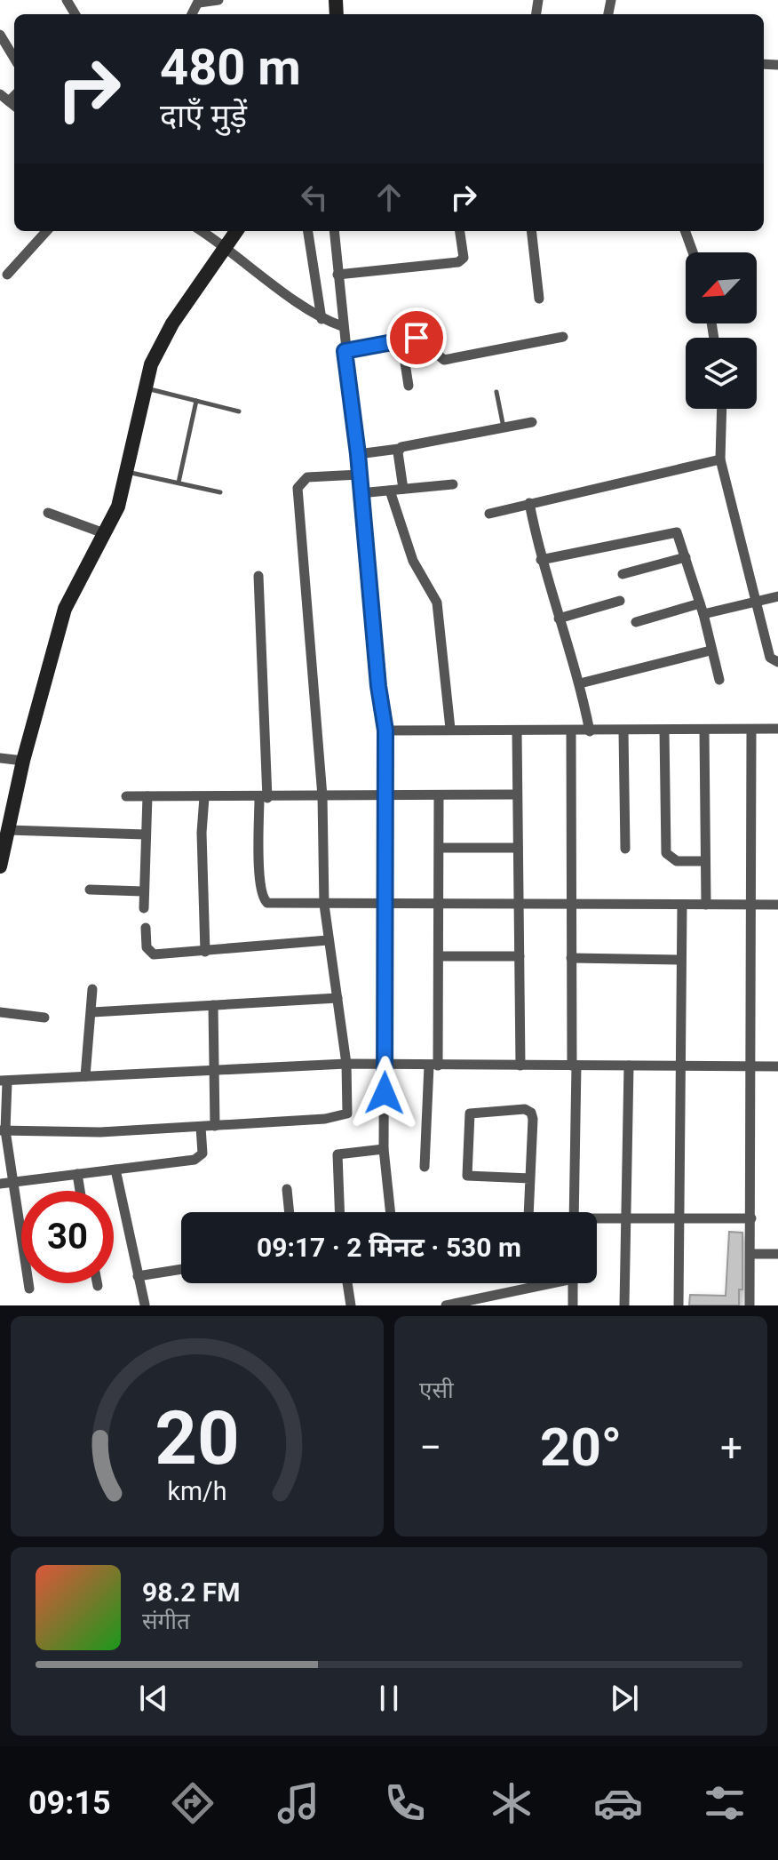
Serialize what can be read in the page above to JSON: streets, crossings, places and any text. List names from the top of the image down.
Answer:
{
  "north": "bottom left",
  "page": {
    "turn": ["480 m", "दाएँ मुड़ें"],
    "limit": "30",
    "trip": "09:17 · 2 मिनट · 530 m",
    "tile": "एसी",
    "heat": ["−", "20°", "+"],
    "song": ["98.2 FM", "संगीत"],
    "tabs": "09:15",
    "gauge": ["20", "km/h"]
  }
}
